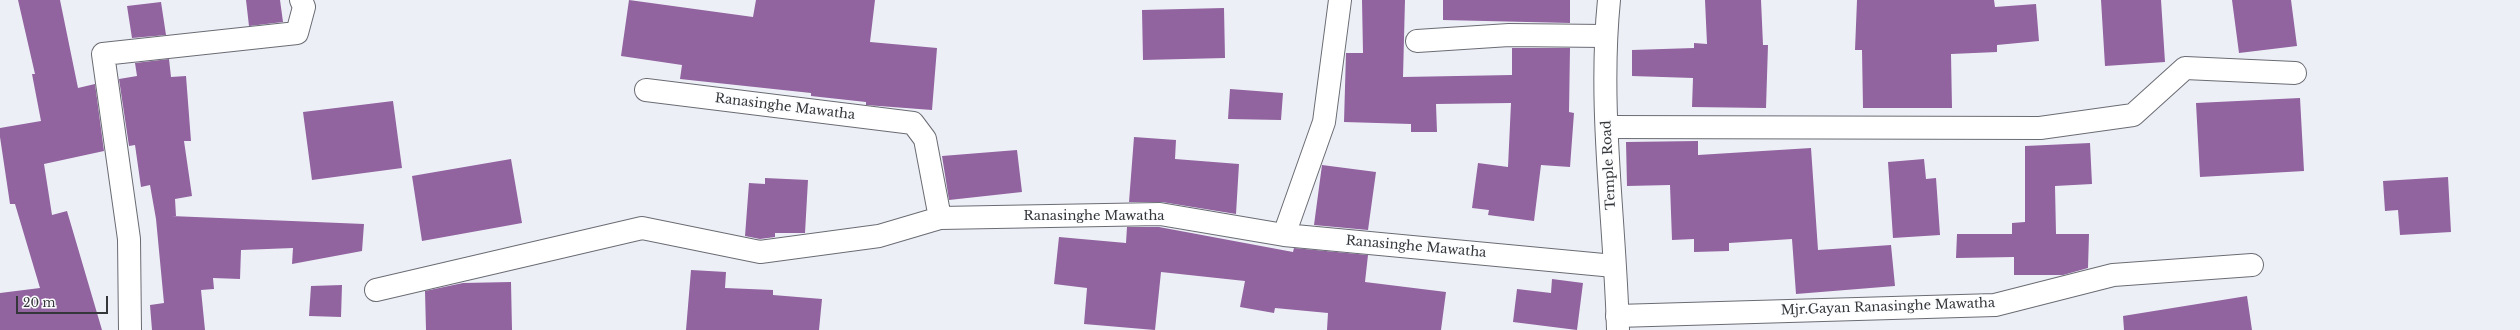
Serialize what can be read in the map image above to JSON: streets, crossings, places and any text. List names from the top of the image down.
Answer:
{
  "streets": {
    "street": ["Ranasinghe Mawatha", "Temple Road", "Mjr.Gayan Ranasinghe Mawatha"]
  },
  "crossings": [
    ["Ranasinghe Mawatha", "Temple Road"],
    ["Temple Road", "Mjr.Gayan Ranasinghe Mawatha"]
  ],
  "scale_bar": "20 m"
}
